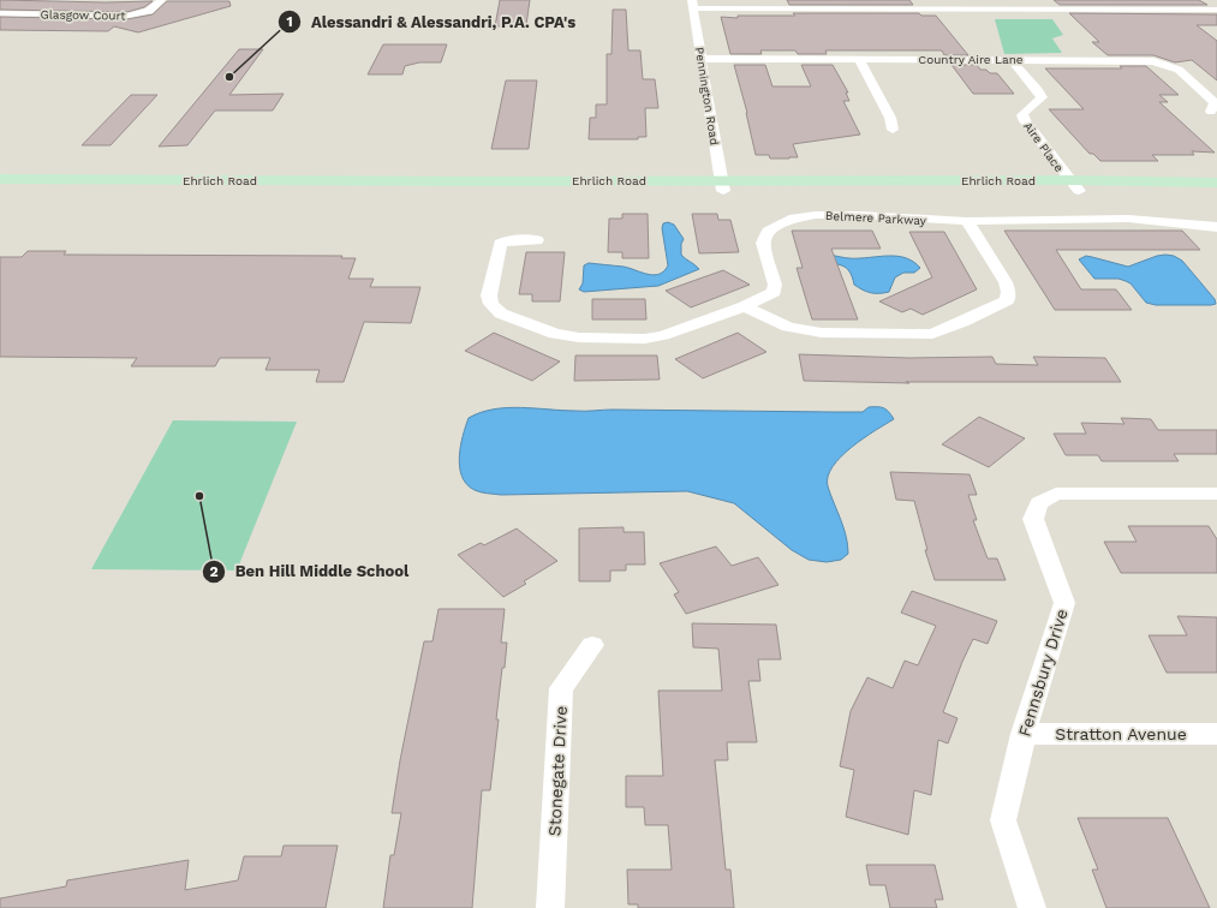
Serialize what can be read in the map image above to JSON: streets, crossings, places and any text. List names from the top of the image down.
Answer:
{
  "streets": {
    "main road": ["Ehrlich Road"],
    "street": [
      "Glasgow Court",
      "Country Aire Lane",
      "Pennington Road",
      "Aire Place",
      "Belmere Parkway",
      "Fennsbury Drive",
      "Stratton Avenue",
      "Stonegate Drive"
    ]
  },
  "crossings": [
    ["Country Aire Lane", "Pennington Road"],
    ["Country Aire Lane", "Aire Place"],
    ["Pennington Road", "Ehrlich Road"],
    ["Aire Place", "Ehrlich Road"],
    ["Fennsbury Drive", "Stratton Avenue"]
  ],
  "places": ["Alessandri & Alessandri, P.A. CPA's", "Ben Hill Middle School"]
}
